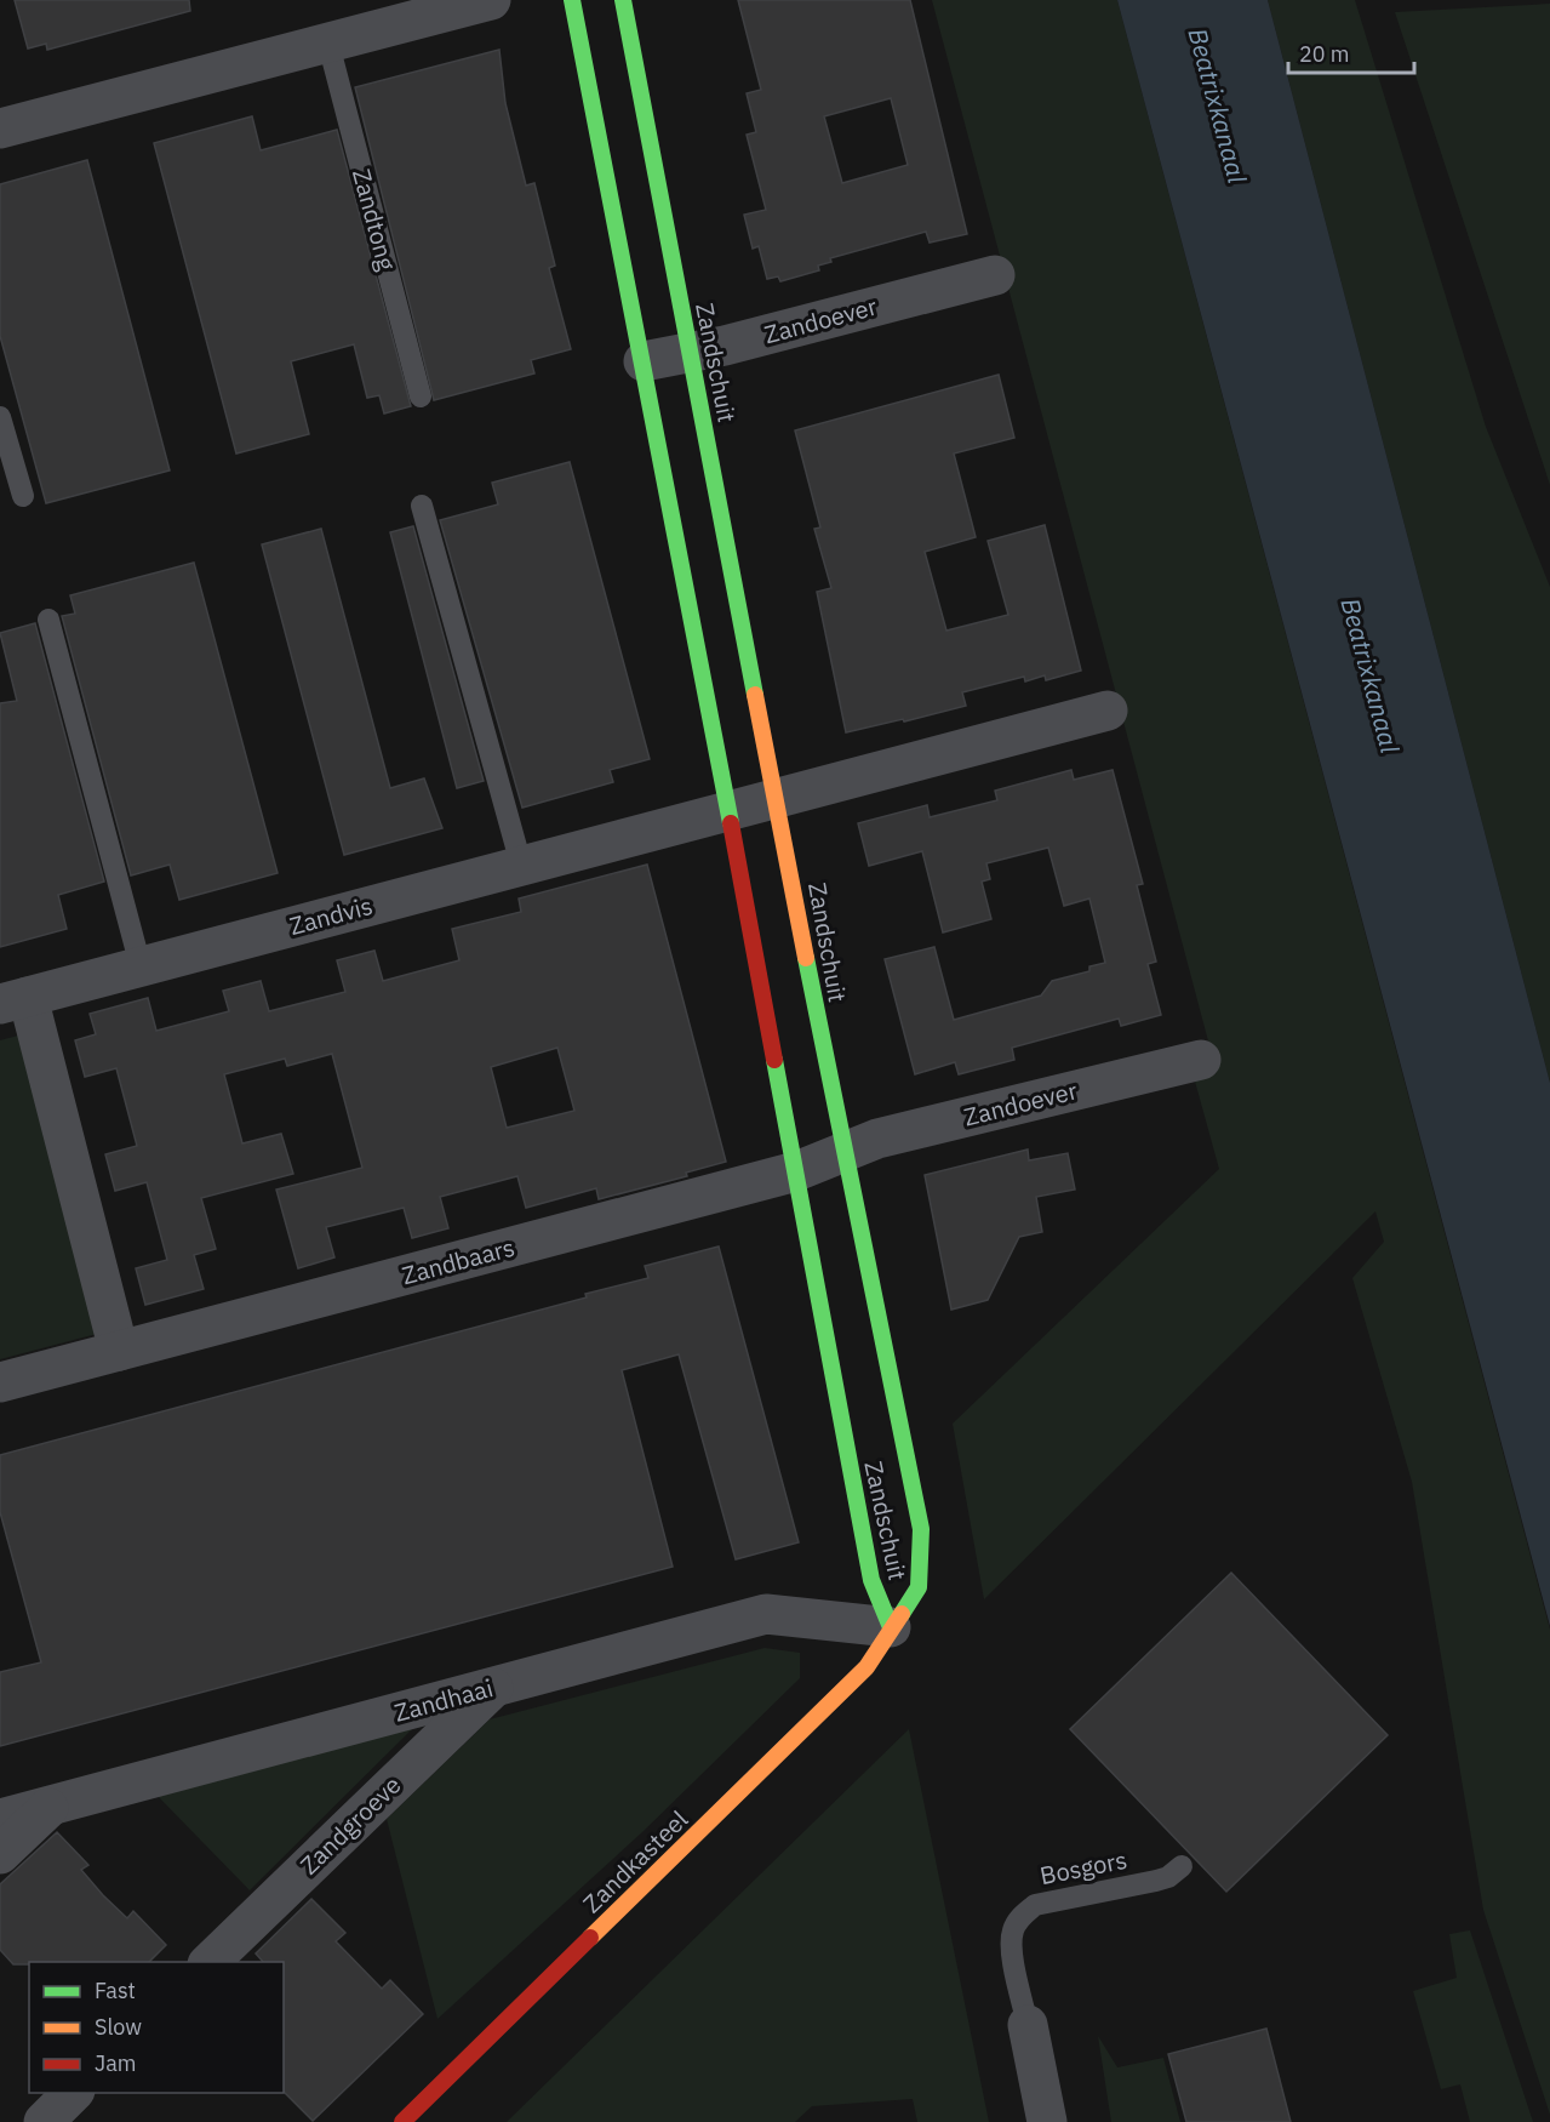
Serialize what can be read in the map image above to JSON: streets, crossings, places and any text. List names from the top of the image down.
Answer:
{
  "streets": {
    "street": [
      "Zandoever",
      "Zandschuit",
      "Zandvis",
      "Zandbaars",
      "Zandhaai",
      "Zandgroeve",
      "Zandkasteel"
    ],
    "lane": ["Zandtong", "Bosgors"]
  },
  "crossings": [
    ["Zandoever", "Zandschuit"],
    ["Zandoever", "Zandbaars"],
    ["Zandschuit", "Zandvis"],
    ["Zandschuit", "Zandbaars"],
    ["Zandschuit", "Zandhaai"],
    ["Zandschuit", "Zandkasteel"],
    ["Zandhaai", "Zandgroeve"],
    ["Zandhaai", "Zandkasteel"]
  ],
  "water": ["Beatrixkanaal"],
  "legend": ["Fast", "Slow", "Jam"],
  "scale_bar": "20 m"
}
